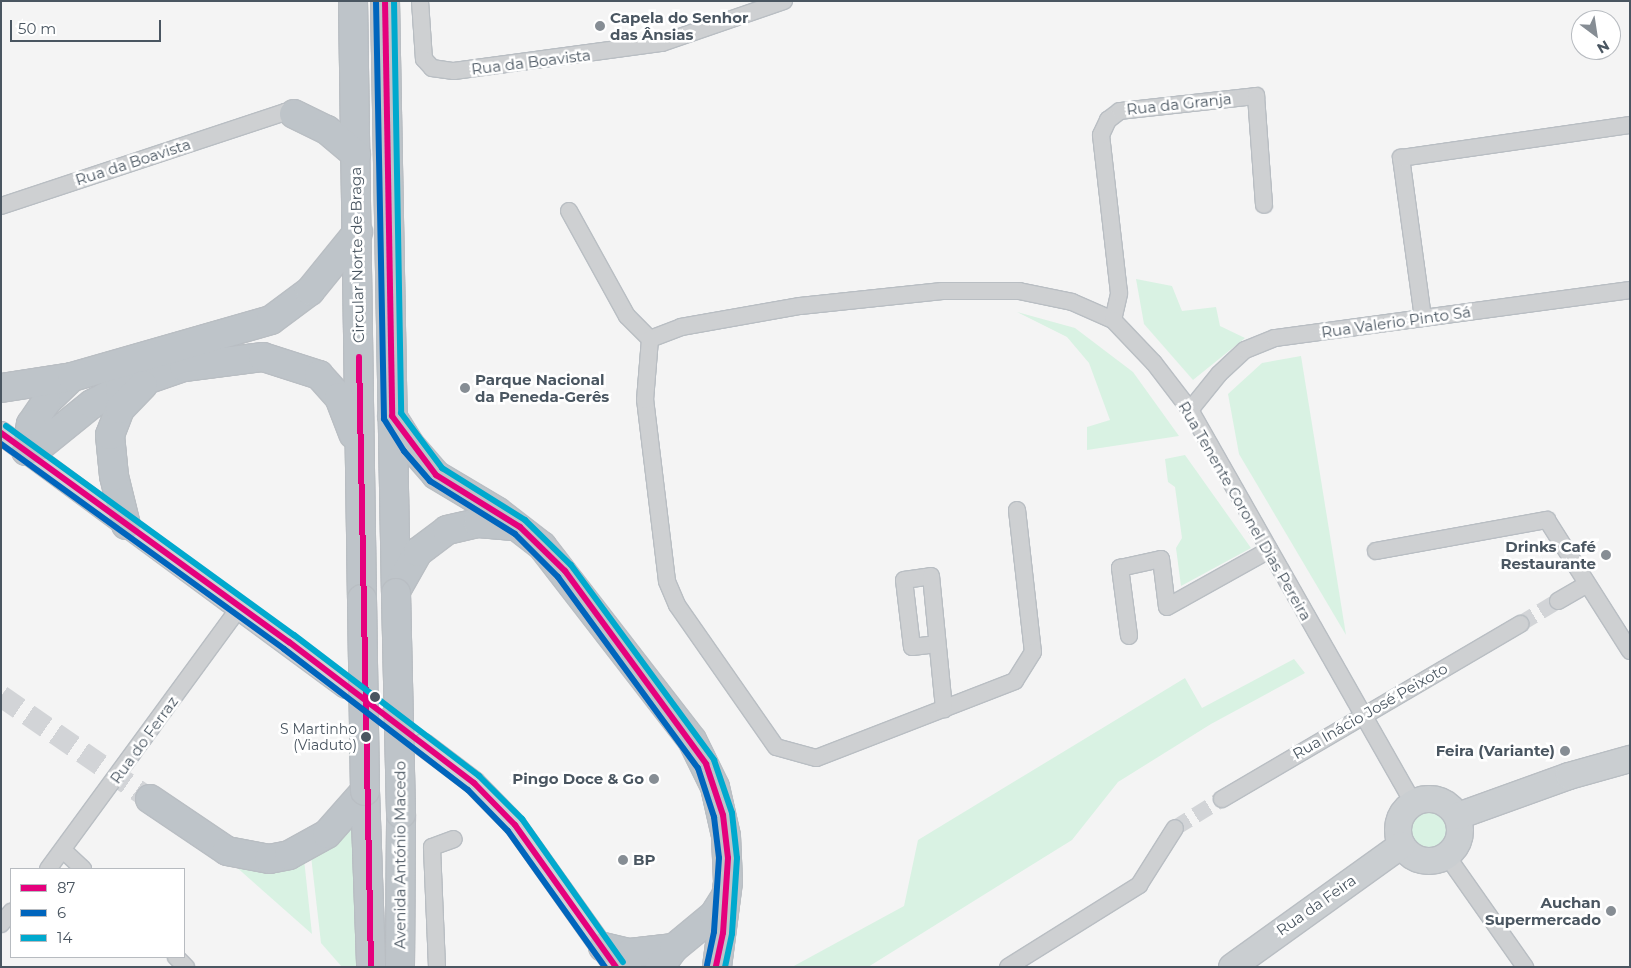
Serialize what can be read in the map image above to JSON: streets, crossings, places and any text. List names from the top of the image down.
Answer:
{
  "streets": {
    "highway": ["Circular Norte de Braga", "Avenida António Macedo"],
    "main road": ["Rua da Feira"],
    "street": [
      "Rua da Boavista",
      "Rua da Granja",
      "Rua Valerio Pinto Sá",
      "Rua Tenente Coronel Dias Pereira",
      "Rua Inácio José Peixoto",
      "Rua do Ferraz"
    ]
  },
  "crossings": [
    ["Rua da Granja", "Rua Tenente Coronel Dias Pereira"],
    ["Circular Norte de Braga", "Avenida António Macedo"],
    ["Rua Valerio Pinto Sá", "Rua Tenente Coronel Dias Pereira"],
    ["Rua Tenente Coronel Dias Pereira", "Rua Inácio José Peixoto"],
    ["Rua Tenente Coronel Dias Pereira", "Rua da Feira"]
  ],
  "places": [
    "Capela do Senhor das Ânsias",
    "Parque Nacional da Peneda-Gerês",
    "Drinks Café Restaurante",
    "S Martinho (Viaduto)",
    "Feira (Variante)",
    "Pingo Doce & Go",
    "BP",
    "Auchan Supermercado"
  ],
  "lines": ["transit line 87", "transit line 6", "transit line 14"],
  "legend": ["87", "6", "14"],
  "scale_bar": "50 m",
  "north": "bottom right"
}
